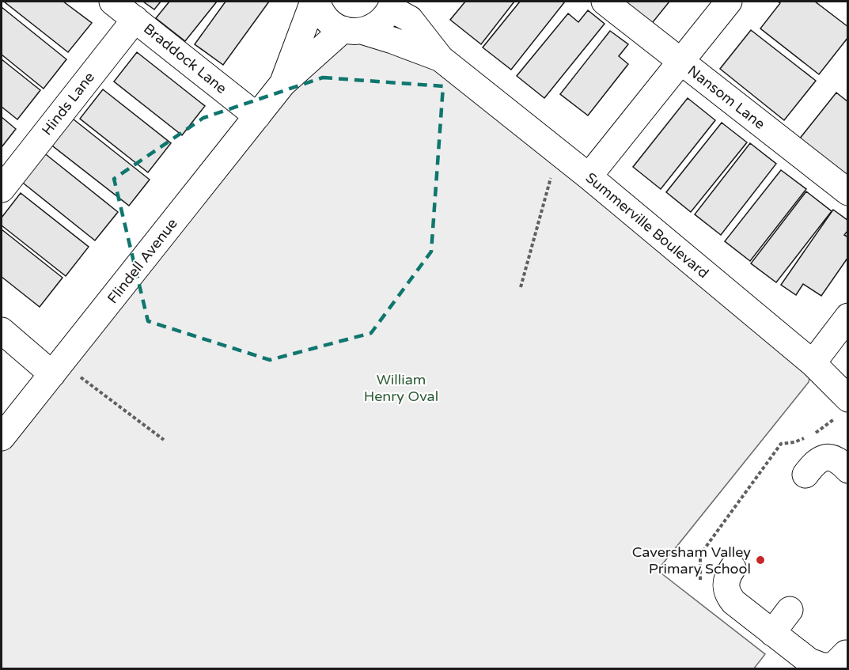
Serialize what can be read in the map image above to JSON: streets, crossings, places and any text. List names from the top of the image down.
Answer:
{
  "streets": {
    "street": [
      "Braddock Lane",
      "Nansom Lane",
      "Hinds Lane",
      "Summerville Boulevard",
      "Flindell Avenue"
    ]
  },
  "crossings": [
    ["Braddock Lane", "Hinds Lane"],
    ["Braddock Lane", "Flindell Avenue"],
    ["Summerville Boulevard", "Flindell Avenue"]
  ],
  "parks": ["William Henry Oval"],
  "places": ["Caversham Valley Primary School"]
}
